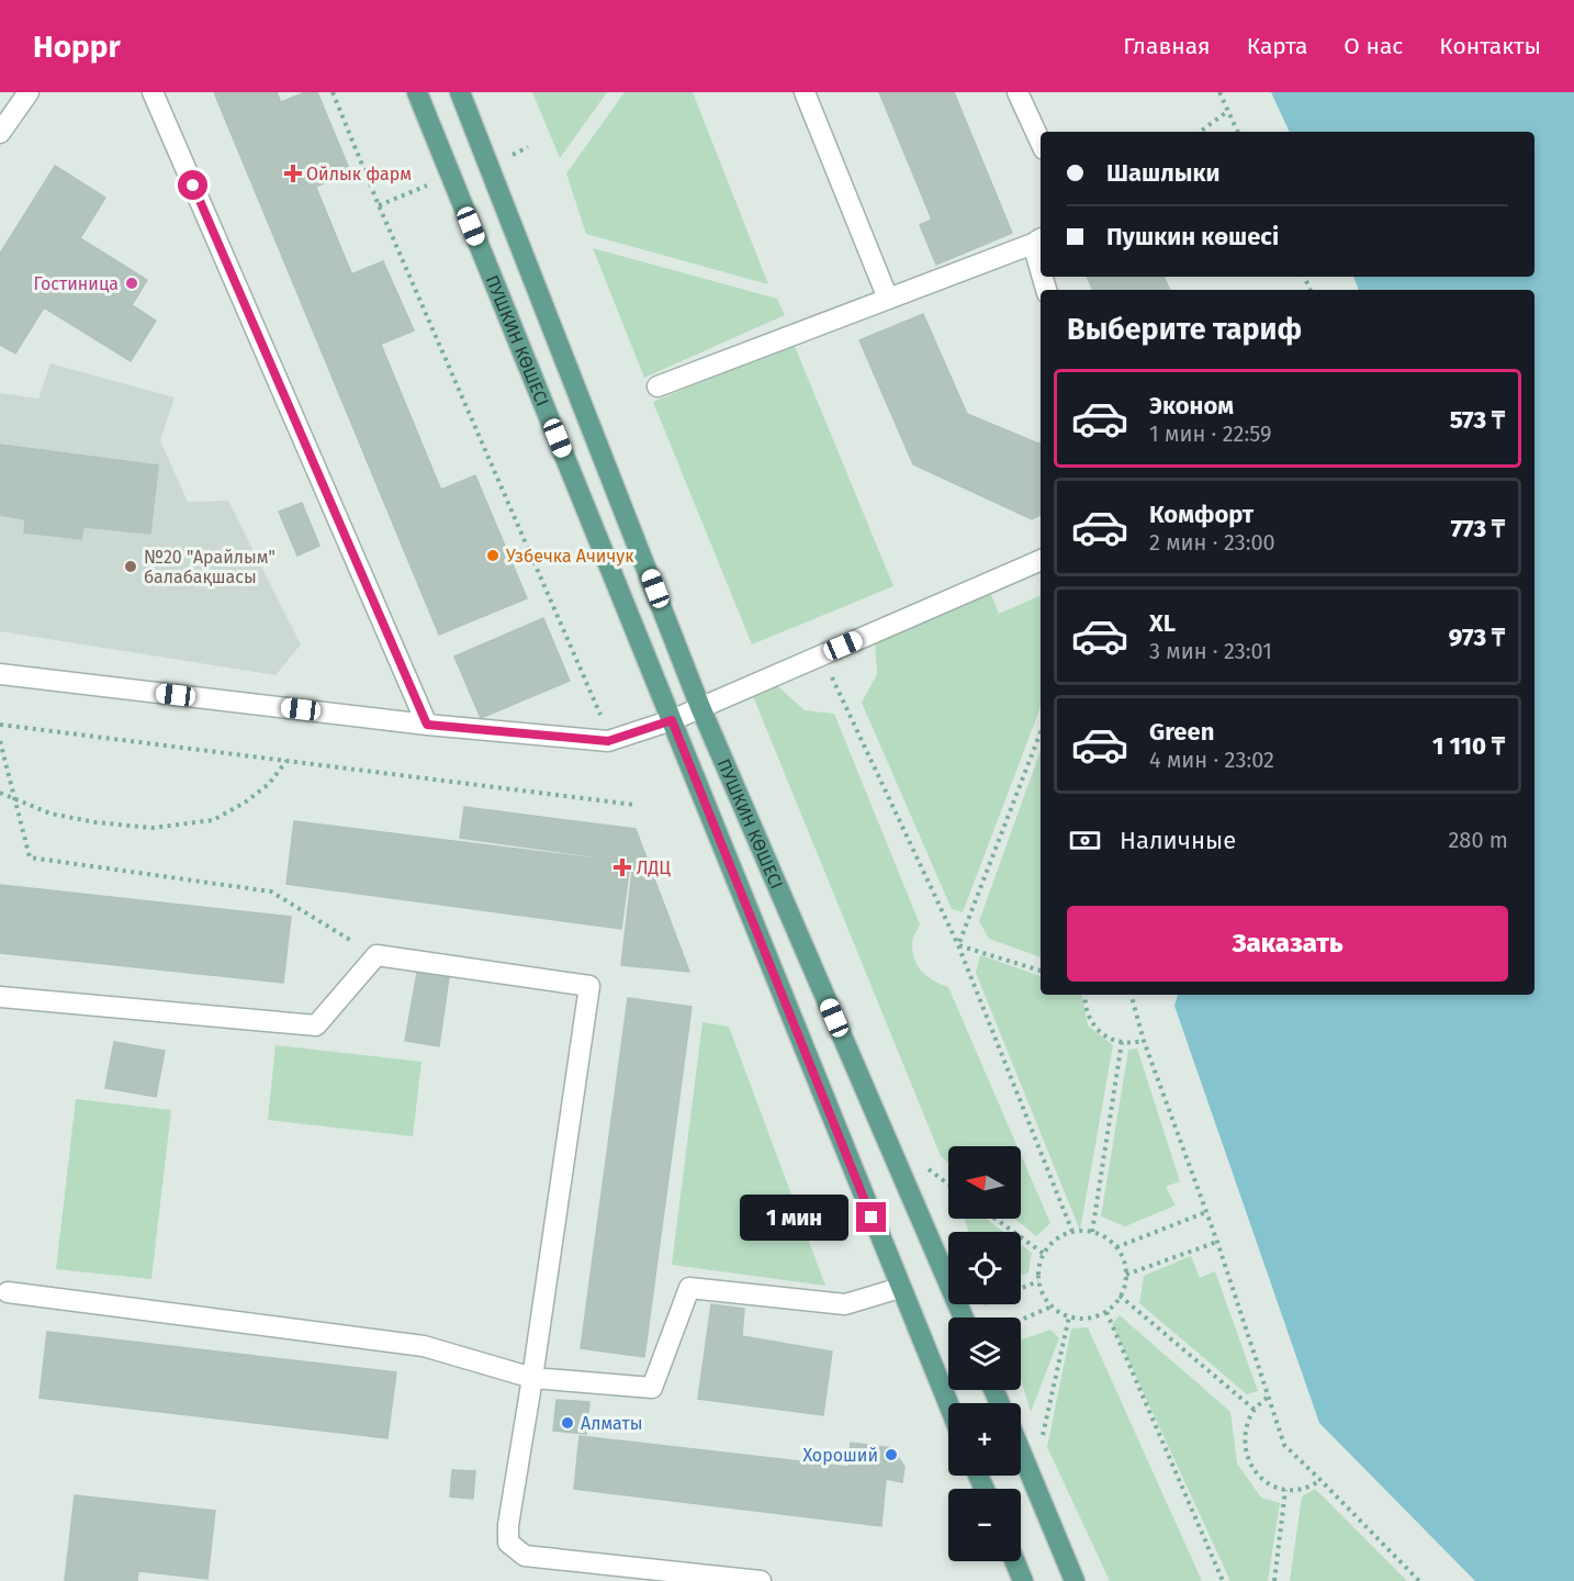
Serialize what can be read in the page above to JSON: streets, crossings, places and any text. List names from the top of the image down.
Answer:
{
  "streets": {
    "main road": ["ПУШКИН КӨШЕСІ"]
  },
  "places": {
    "health": ["Ойлык фарм", "ЛДЦ"],
    "other": [
      "Гостиница",
      "Узбечка Ачичук",
      "№20 \"Арайлым\" балабақшасы",
      "Алматы",
      "Хороший"
    ]
  },
  "north": "left",
  "page": {
    "header": "Hoppr",
    "nav": [
      "Главная",
      "Карта",
      "О нас",
      "Контакты"
    ],
    "banner": ["Шашлыки", "Пушкин көшесі"],
    "heading": "Выберите тариф",
    "list": [
      {
        "name": "Эконом",
        "note": "1 мин · 22:59",
        "value": "573 ₸"
      },
      {
        "name": "Комфорт",
        "note": "2 мин · 23:00",
        "value": "773 ₸"
      },
      {
        "name": "XL",
        "note": "3 мин · 23:01",
        "value": "973 ₸"
      },
      {
        "name": "Green",
        "note": "4 мин · 23:02",
        "value": "1 110 ₸"
      }
    ],
    "pay": ["Наличные", "280 m"],
    "buttons": "Заказать",
    "map_buttons": ["+", "−"],
    "bubble": "1 мин"
  }
}
